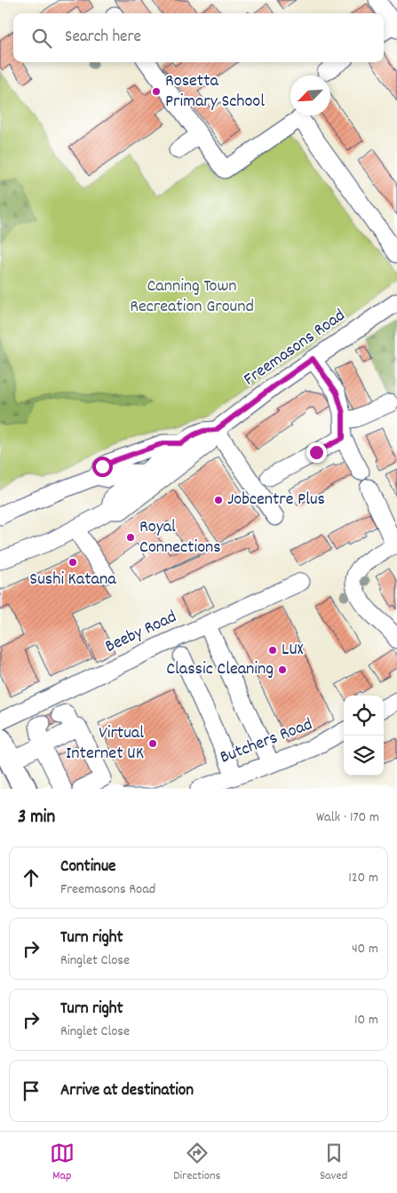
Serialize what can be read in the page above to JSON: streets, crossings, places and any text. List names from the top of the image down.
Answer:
{
  "streets": {
    "street": ["Freemasons Road", "Beeby Road", "Butchers Road"]
  },
  "parks": ["Canning Town Recreation Ground"],
  "places": [
    "Rosetta Primary School",
    "Jobcentre Plus",
    "Royal Connections",
    "Sushi Katana",
    "LUX",
    "Classic Cleaning",
    "Virtual Internet UK"
  ],
  "north": "bottom left",
  "page": {
    "search": "Search here",
    "heading": ["3 min", "Walk · 170 m"],
    "list": [
      ["Continue", "Freemasons Road", "120 m"],
      ["Turn right", "Ringlet Close", "40 m"],
      ["Turn right", "Ringlet Close", "10 m"],
      "Arrive at destination"
    ],
    "nav": ["Map", "Directions", "Saved"]
  }
}
